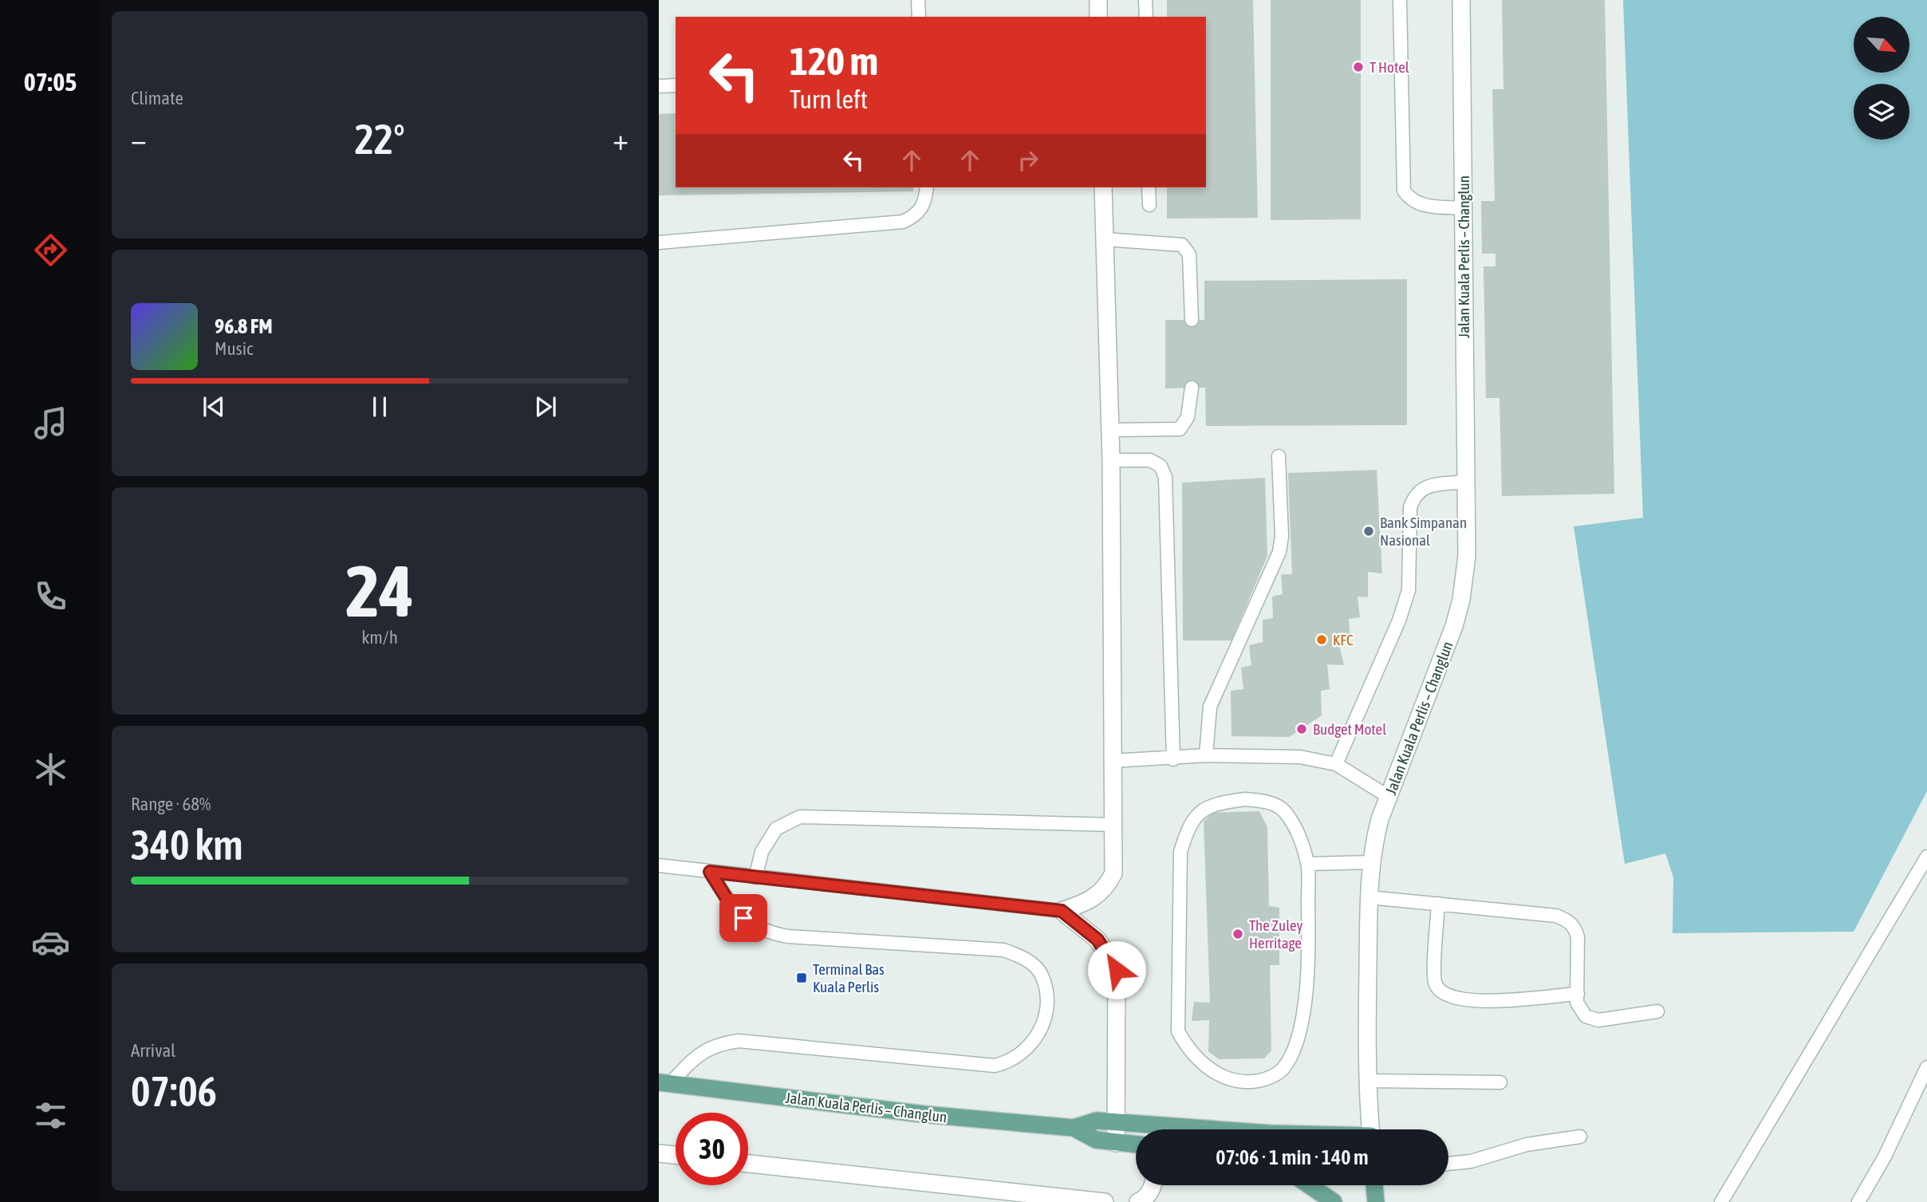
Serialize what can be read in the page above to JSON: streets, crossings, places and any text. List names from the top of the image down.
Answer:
{
  "streets": {
    "main road": ["Jalan Kuala Perlis – Changlun"]
  },
  "places": {
    "other": [
      "T Hotel",
      "Bank Simpanan Nasional",
      "KFC",
      "Budget Motel",
      "The Zuley Herritage"
    ],
    "transit": ["Terminal Bas Kuala Perlis"]
  },
  "north": "bottom right",
  "page": {
    "tabs": "07:05",
    "tile": [
      "Climate",
      ["24", "km/h"],
      ["Range · 68%", "340 km"],
      ["Arrival", "07:06"]
    ],
    "turn": ["120 m", "Turn left"],
    "heat": ["−", "22°", "+"],
    "song": ["96.8 FM", "Music"],
    "limit": "30",
    "trip": "07:06 · 1 min · 140 m"
  }
}
